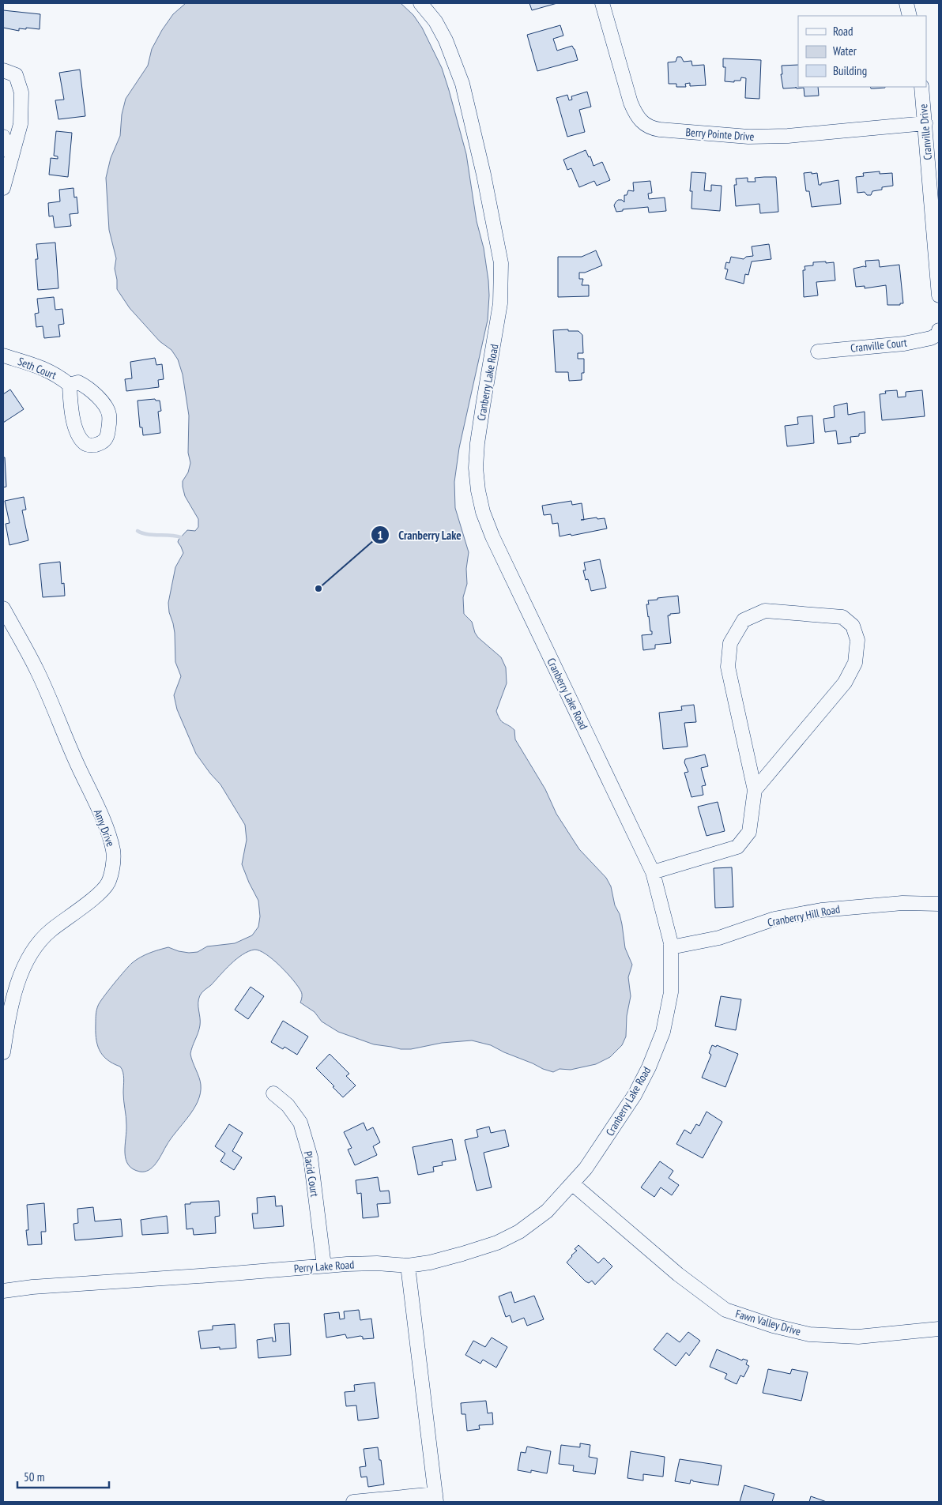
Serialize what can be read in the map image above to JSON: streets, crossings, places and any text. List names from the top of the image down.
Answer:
{
  "streets": {
    "street": [
      "Cranville Drive",
      "Berry Pointe Drive",
      "Cranville Court",
      "Seth Court",
      "Cranberry Lake Road",
      "Amy Drive",
      "Cranberry Hill Road",
      "Placid Court",
      "Perry Lake Road",
      "Fawn Valley Drive"
    ]
  },
  "crossings": [
    ["Cranville Drive", "Berry Pointe Drive"],
    ["Cranberry Lake Road", "Cranberry Hill Road"],
    ["Cranberry Lake Road", "Perry Lake Road"],
    ["Cranberry Lake Road", "Fawn Valley Drive"],
    ["Placid Court", "Perry Lake Road"]
  ],
  "places": ["Cranberry Lake"],
  "legend": ["Road", "Water", "Building"],
  "scale_bar": "50 m"
}
